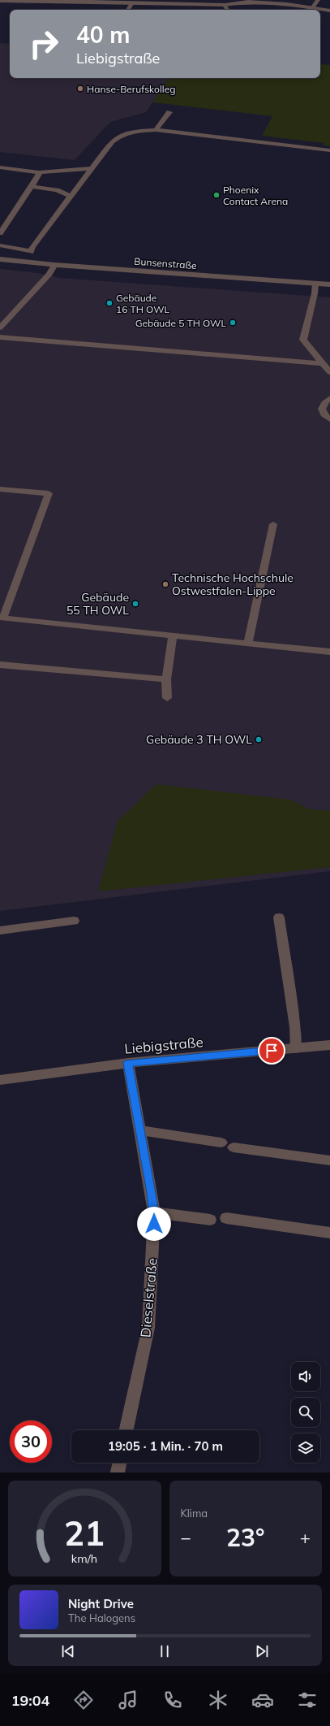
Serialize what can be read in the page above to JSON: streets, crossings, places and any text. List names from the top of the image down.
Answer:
{
  "streets": {
    "street": ["Bunsenstraße", "Liebigstraße", "Dieselstraße"]
  },
  "crossings": [
    ["Liebigstraße", "Dieselstraße"]
  ],
  "places": [
    "Hanse-Berufskolleg",
    "Phoenix Contact Arena",
    "Gebäude 16 TH OWL",
    "Gebäude 5 TH OWL",
    "Technische Hochschule Ostwestfalen-Lippe",
    "Gebäude 55 TH OWL",
    "Gebäude 3 TH OWL"
  ],
  "page": {
    "turn": ["40 m", "Liebigstraße"],
    "limit": "30",
    "trip": "19:05 · 1 Min. · 70 m",
    "tile": "Klima",
    "heat": ["−", "23°", "+"],
    "song": ["Night Drive", "The Halogens"],
    "tabs": "19:04",
    "gauge": ["21", "km/h"]
  }
}
